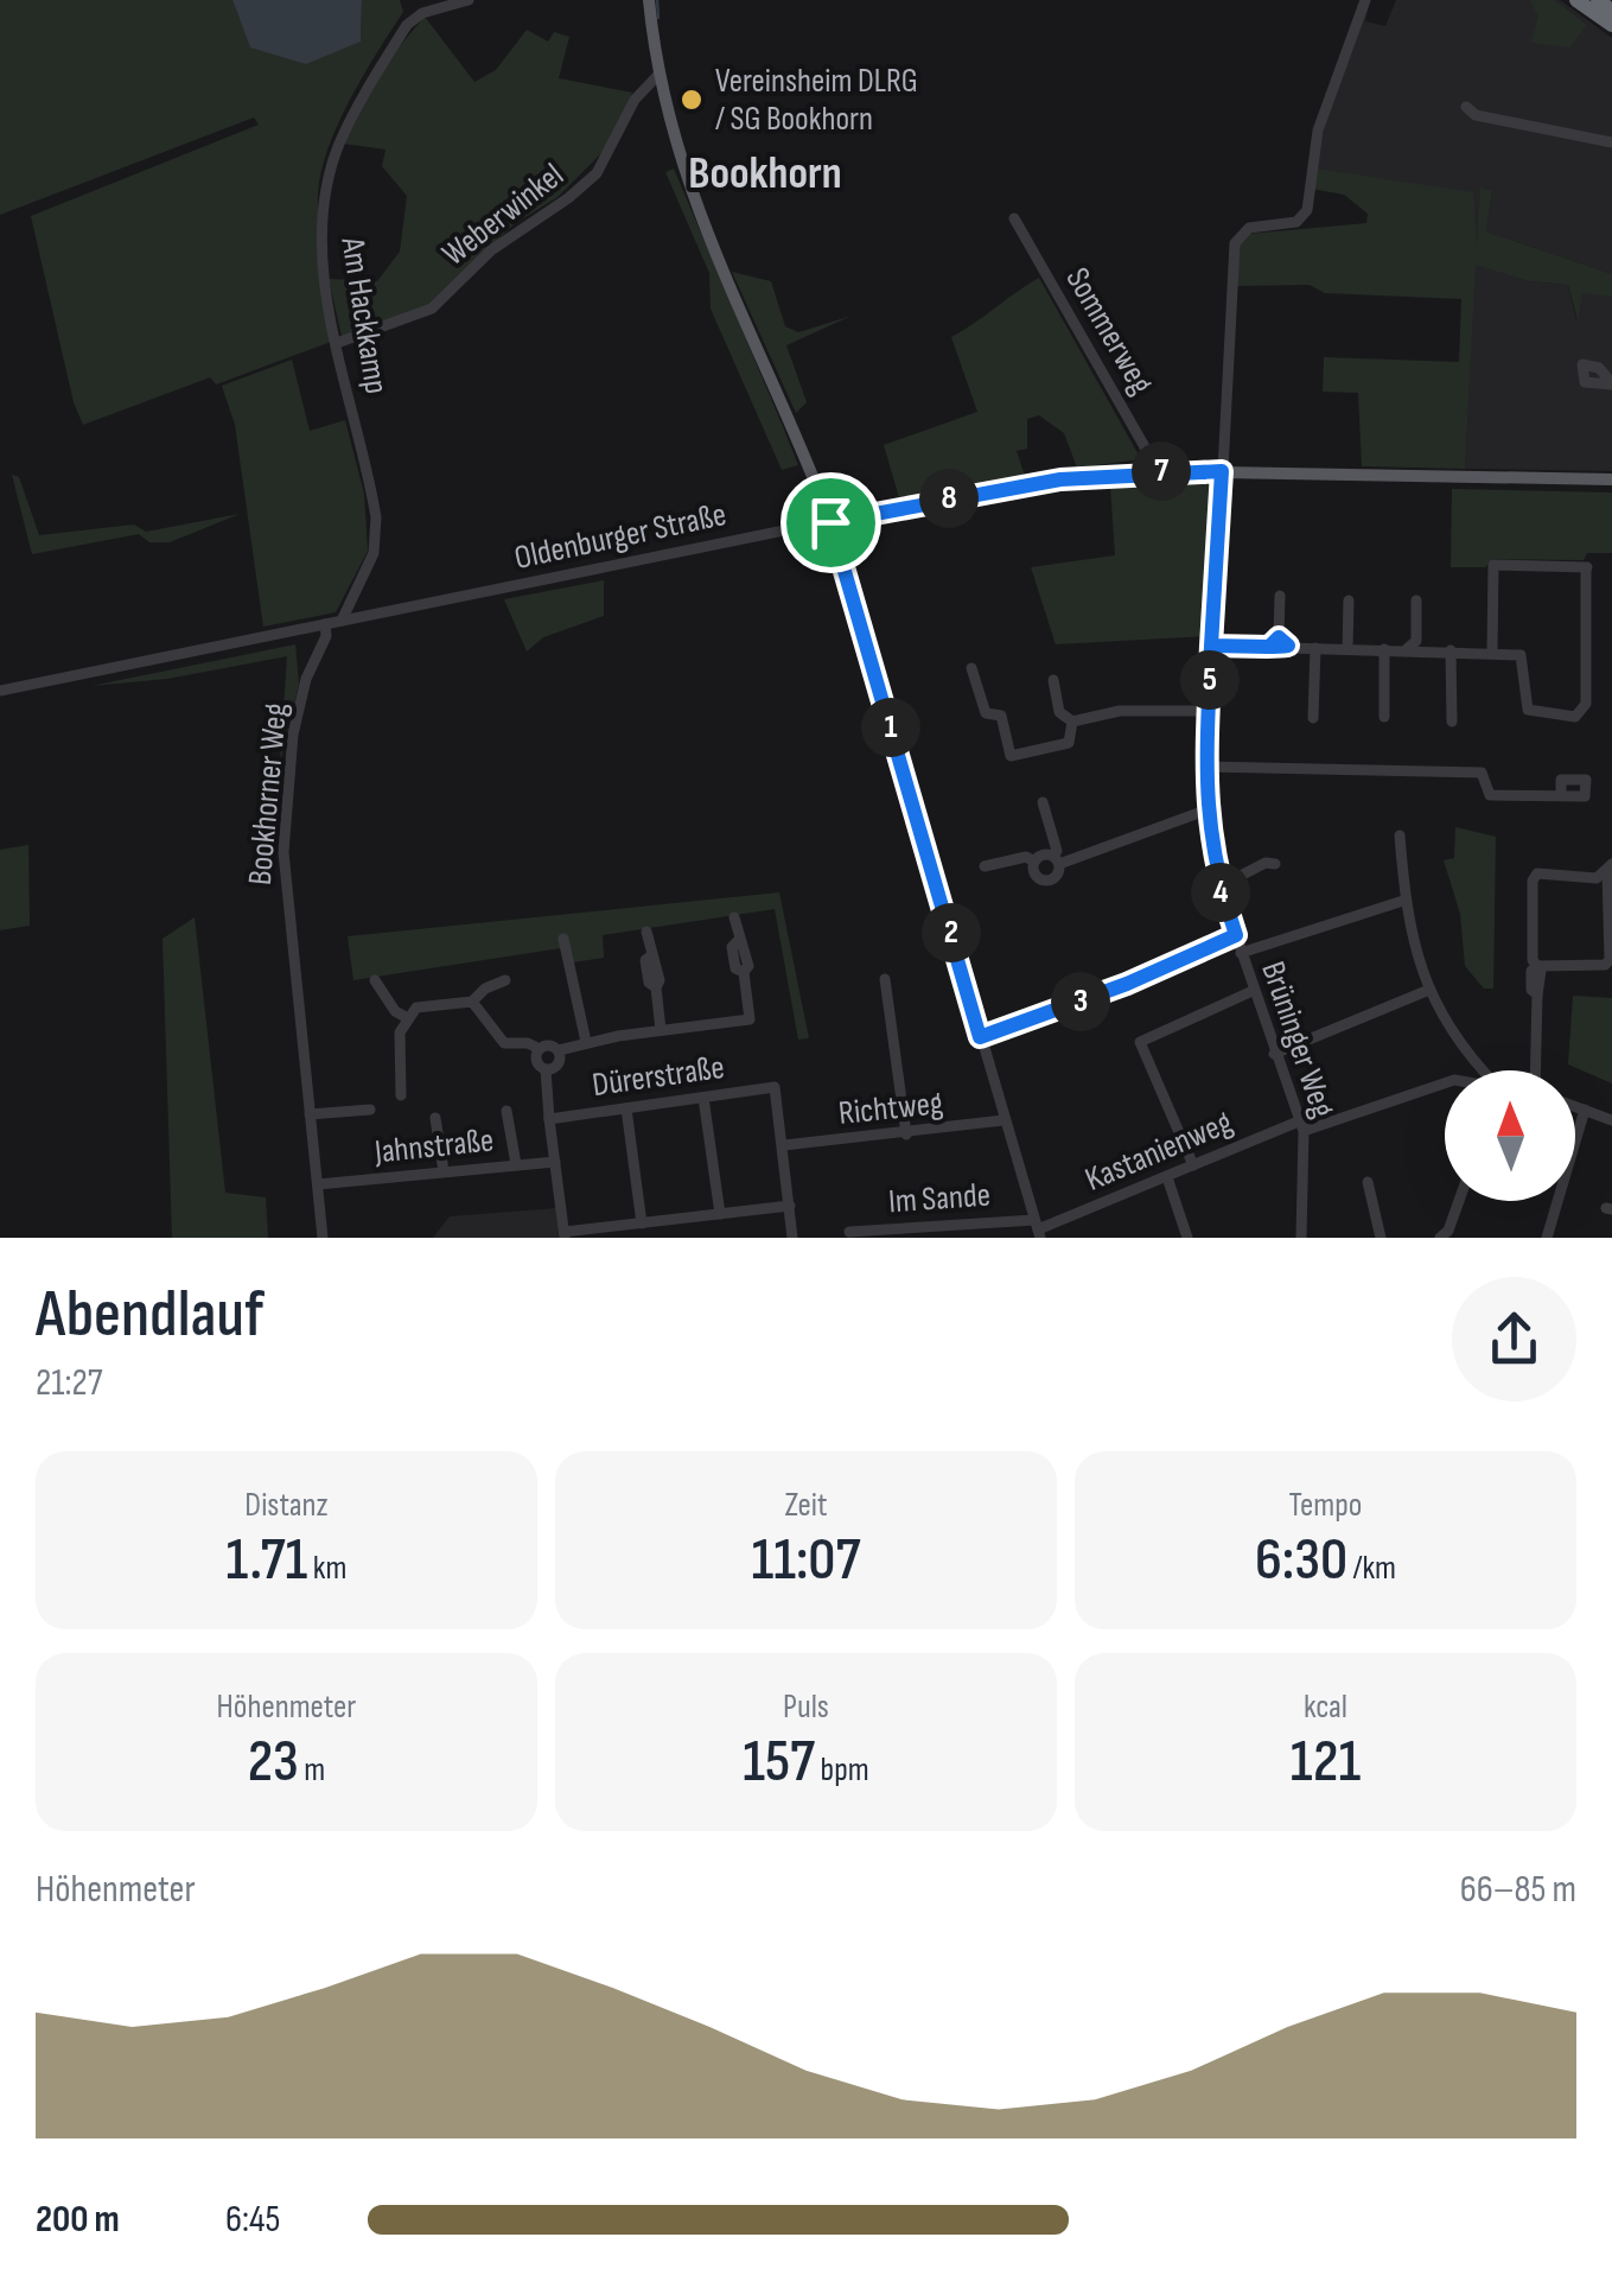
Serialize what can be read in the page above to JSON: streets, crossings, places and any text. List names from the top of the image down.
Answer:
{
  "streets": {
    "main road": ["Oldenburger Straße"],
    "street": [
      "Weberwinkel",
      "Am Hackkamp",
      "Sommerweg",
      "Bookhorner Weg",
      "Brüninger Weg",
      "Dürerstraße",
      "Richtweg",
      "Jahnstraße",
      "Kastanienweg",
      "Im Sande"
    ]
  },
  "crossings": [
    ["Weberwinkel", "Am Hackkamp"],
    ["Am Hackkamp", "Oldenburger Straße"],
    ["Sommerweg", "Oldenburger Straße"],
    ["Oldenburger Straße", "Bookhorner Weg"],
    ["Oldenburger Straße", "Brüninger Weg"],
    ["Bookhorner Weg", "Jahnstraße"],
    ["Brüninger Weg", "Kastanienweg"],
    ["Dürerstraße", "Richtweg"],
    ["Dürerstraße", "Jahnstraße"],
    ["Kastanienweg", "Im Sande"]
  ],
  "districts": ["Bookhorn"],
  "places": ["Vereinsheim DLRG / SG Bookhorn"],
  "north": "top",
  "page": {
    "pins": [
      "7",
      "8",
      "5",
      "1",
      "4",
      "2",
      "3"
    ],
    "heading": ["Abendlauf", "21:27"],
    "stats": [
      ["Distanz", "1.71 km"],
      ["Zeit", "11:07"],
      ["Tempo", "6:30 /km"],
      ["Höhenmeter", "23 m"],
      ["Puls", "157 bpm"],
      ["kcal", "121"]
    ],
    "chart": ["Höhenmeter", "66–85 m"],
    "list": [
      {
        "name": "200 m",
        "note": "6:45"
      }
    ]
  }
}
